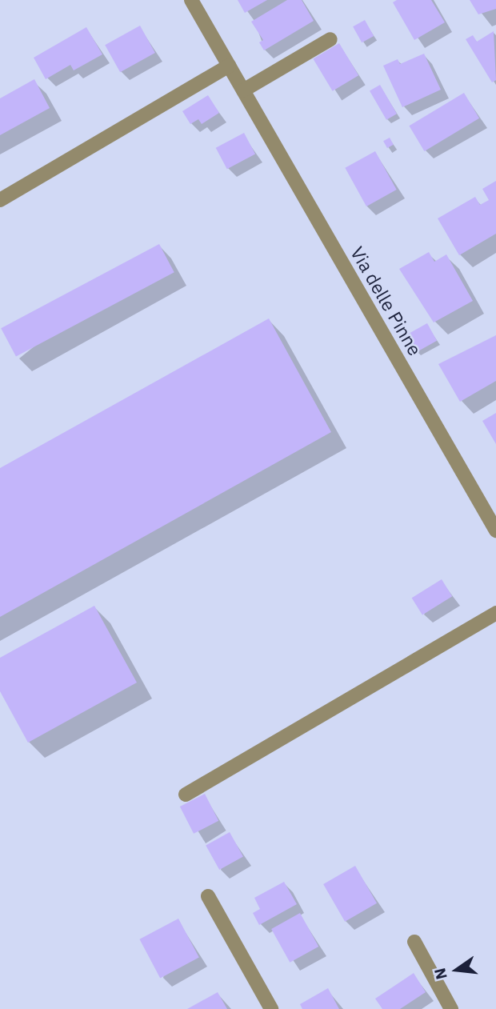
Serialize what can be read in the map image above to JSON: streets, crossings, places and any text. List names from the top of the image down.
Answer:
{
  "streets": {
    "street": ["Via delle Pinne"]
  },
  "north": "left"
}
